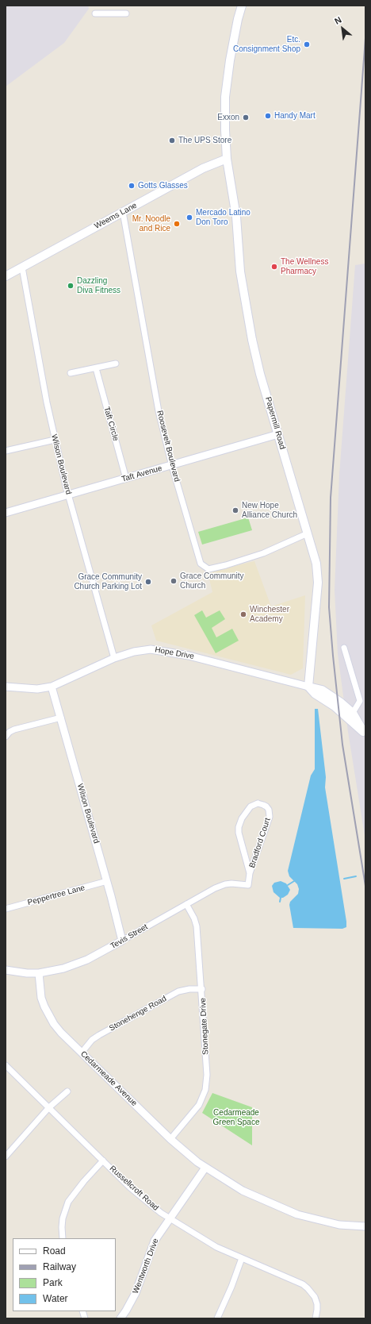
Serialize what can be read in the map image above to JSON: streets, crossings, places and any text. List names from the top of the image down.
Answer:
{
  "streets": {
    "main road": ["Weems Lane", "Papermill Road"],
    "street": [
      "Taft Circle",
      "Roosevelt Boulevard",
      "Wilson Boulevard",
      "Taft Avenue",
      "Hope Drive",
      "Bradford Court",
      "Peppertree Lane",
      "Tevis Street",
      "Stonehenge Road",
      "Stonegate Drive",
      "Cedarmeade Avenue",
      "Russellcroft Road",
      "Wentworth Drive"
    ]
  },
  "crossings": [
    ["Weems Lane", "Papermill Road"],
    ["Weems Lane", "Roosevelt Boulevard"],
    ["Weems Lane", "Wilson Boulevard"],
    ["Papermill Road", "Roosevelt Boulevard"],
    ["Papermill Road", "Taft Avenue"],
    ["Papermill Road", "Hope Drive"],
    ["Taft Circle", "Taft Avenue"],
    ["Roosevelt Boulevard", "Taft Avenue"],
    ["Wilson Boulevard", "Taft Avenue"],
    ["Wilson Boulevard", "Hope Drive"],
    ["Wilson Boulevard", "Peppertree Lane"],
    ["Wilson Boulevard", "Tevis Street"],
    ["Bradford Court", "Tevis Street"],
    ["Tevis Street", "Stonegate Drive"],
    ["Tevis Street", "Cedarmeade Avenue"],
    ["Stonehenge Road", "Stonegate Drive"],
    ["Stonehenge Road", "Cedarmeade Avenue"],
    ["Stonegate Drive", "Cedarmeade Avenue"],
    ["Cedarmeade Avenue", "Wentworth Drive"],
    ["Russellcroft Road", "Wentworth Drive"]
  ],
  "parks": ["Cedarmeade Green Space"],
  "places": [
    "Etc. Consignment Shop",
    "Handy Mart",
    "Exxon",
    "The UPS Store",
    "Gotts Glasses",
    "Mercado Latino Don Toro",
    "Mr. Noodle and Rice",
    "The Wellness Pharmacy",
    "Dazzling Diva Fitness",
    "New Hope Alliance Church",
    "Grace Community Church",
    "Grace Community Church Parking Lot",
    "Winchester Academy"
  ],
  "legend": [
    "Road",
    "Railway",
    "Park",
    "Water"
  ],
  "north": "top left"
}
